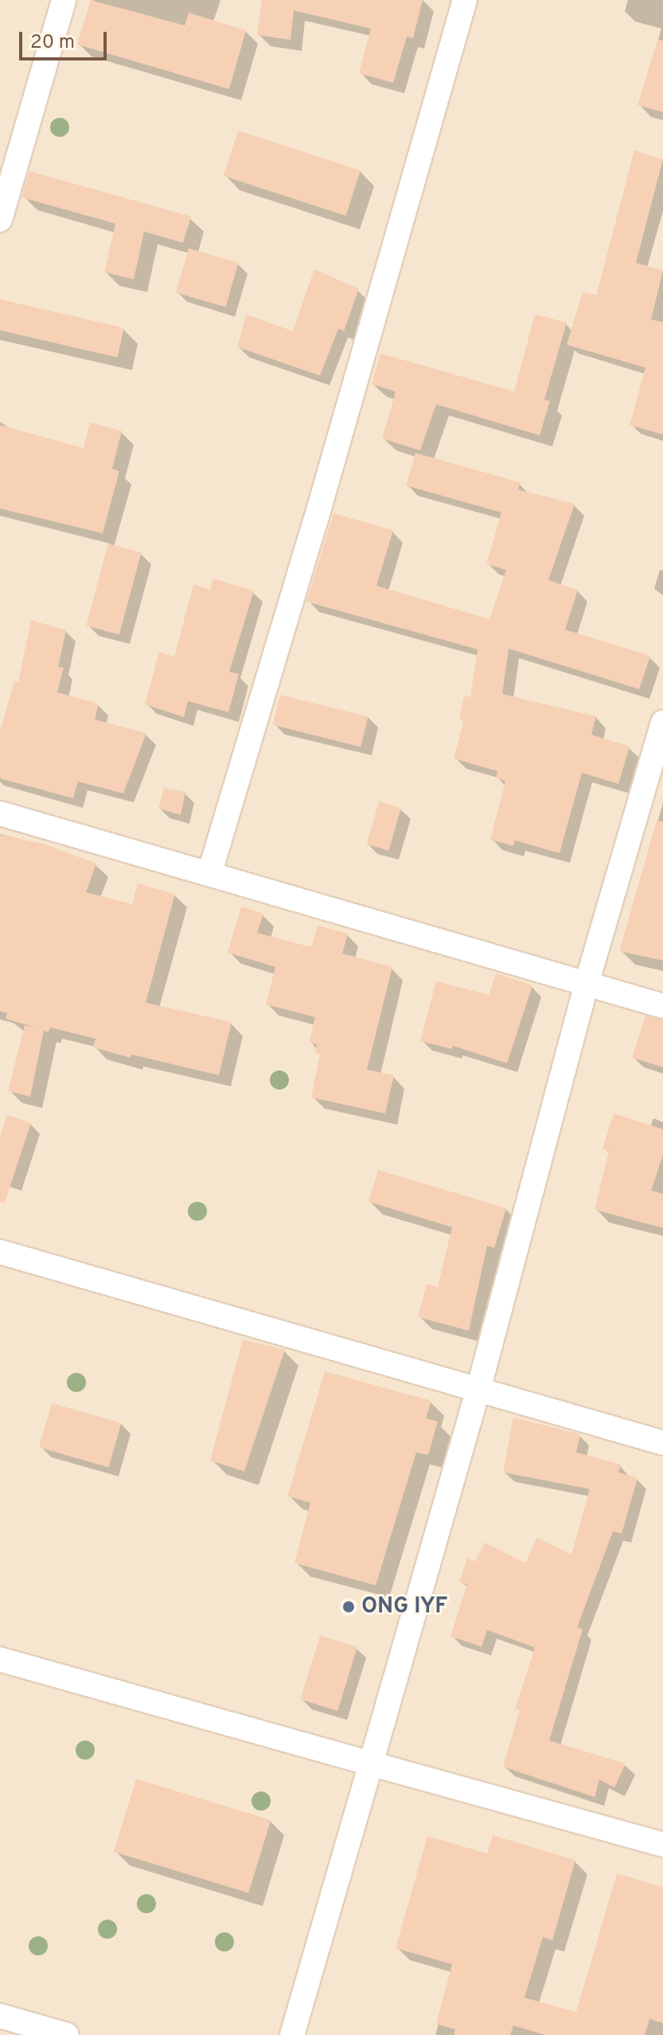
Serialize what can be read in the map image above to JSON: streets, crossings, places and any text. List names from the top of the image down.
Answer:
{
  "places": ["ONG IYF"],
  "scale_bar": "20 m"
}
